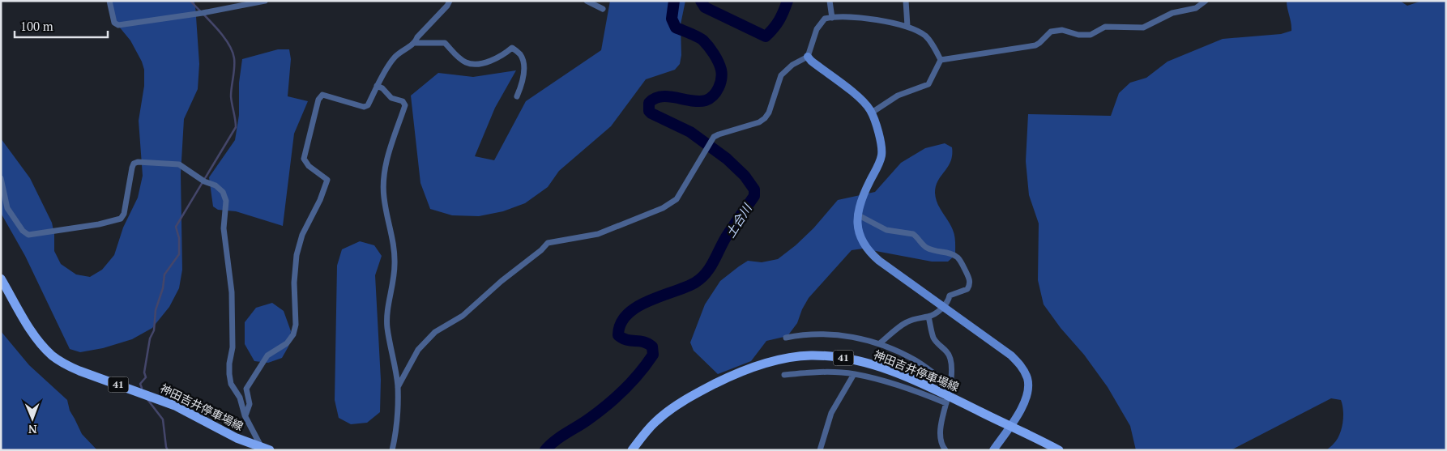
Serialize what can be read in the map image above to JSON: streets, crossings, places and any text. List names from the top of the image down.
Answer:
{
  "streets": {
    "main road": ["41", "神田吉井停車場線"]
  },
  "water": ["土合川"],
  "scale_bar": "100 m",
  "north": "bottom"
}
